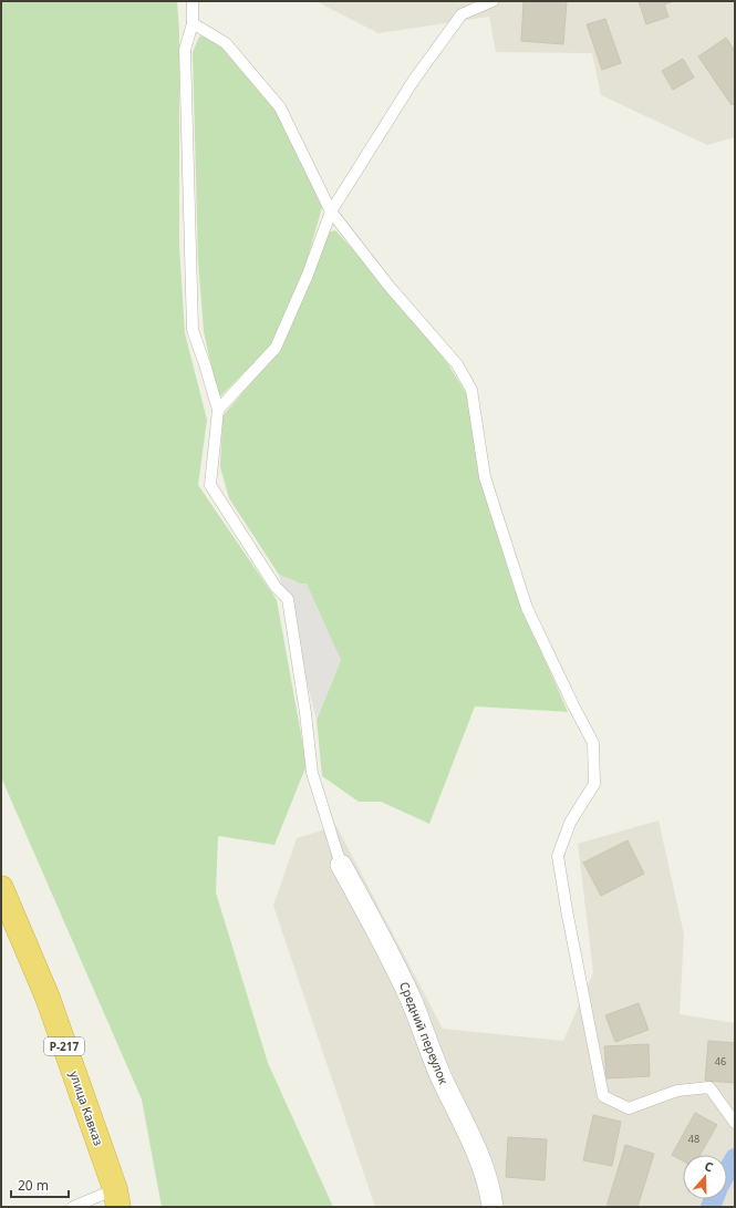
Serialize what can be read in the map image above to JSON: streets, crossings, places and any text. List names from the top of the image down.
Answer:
{
  "streets": {
    "highway": ["Р-217", "улица Кавказ"],
    "street": ["Средний переулок"]
  },
  "house_numbers": ["46", "48"],
  "scale_bar": "20 m",
  "north": "top"
}
